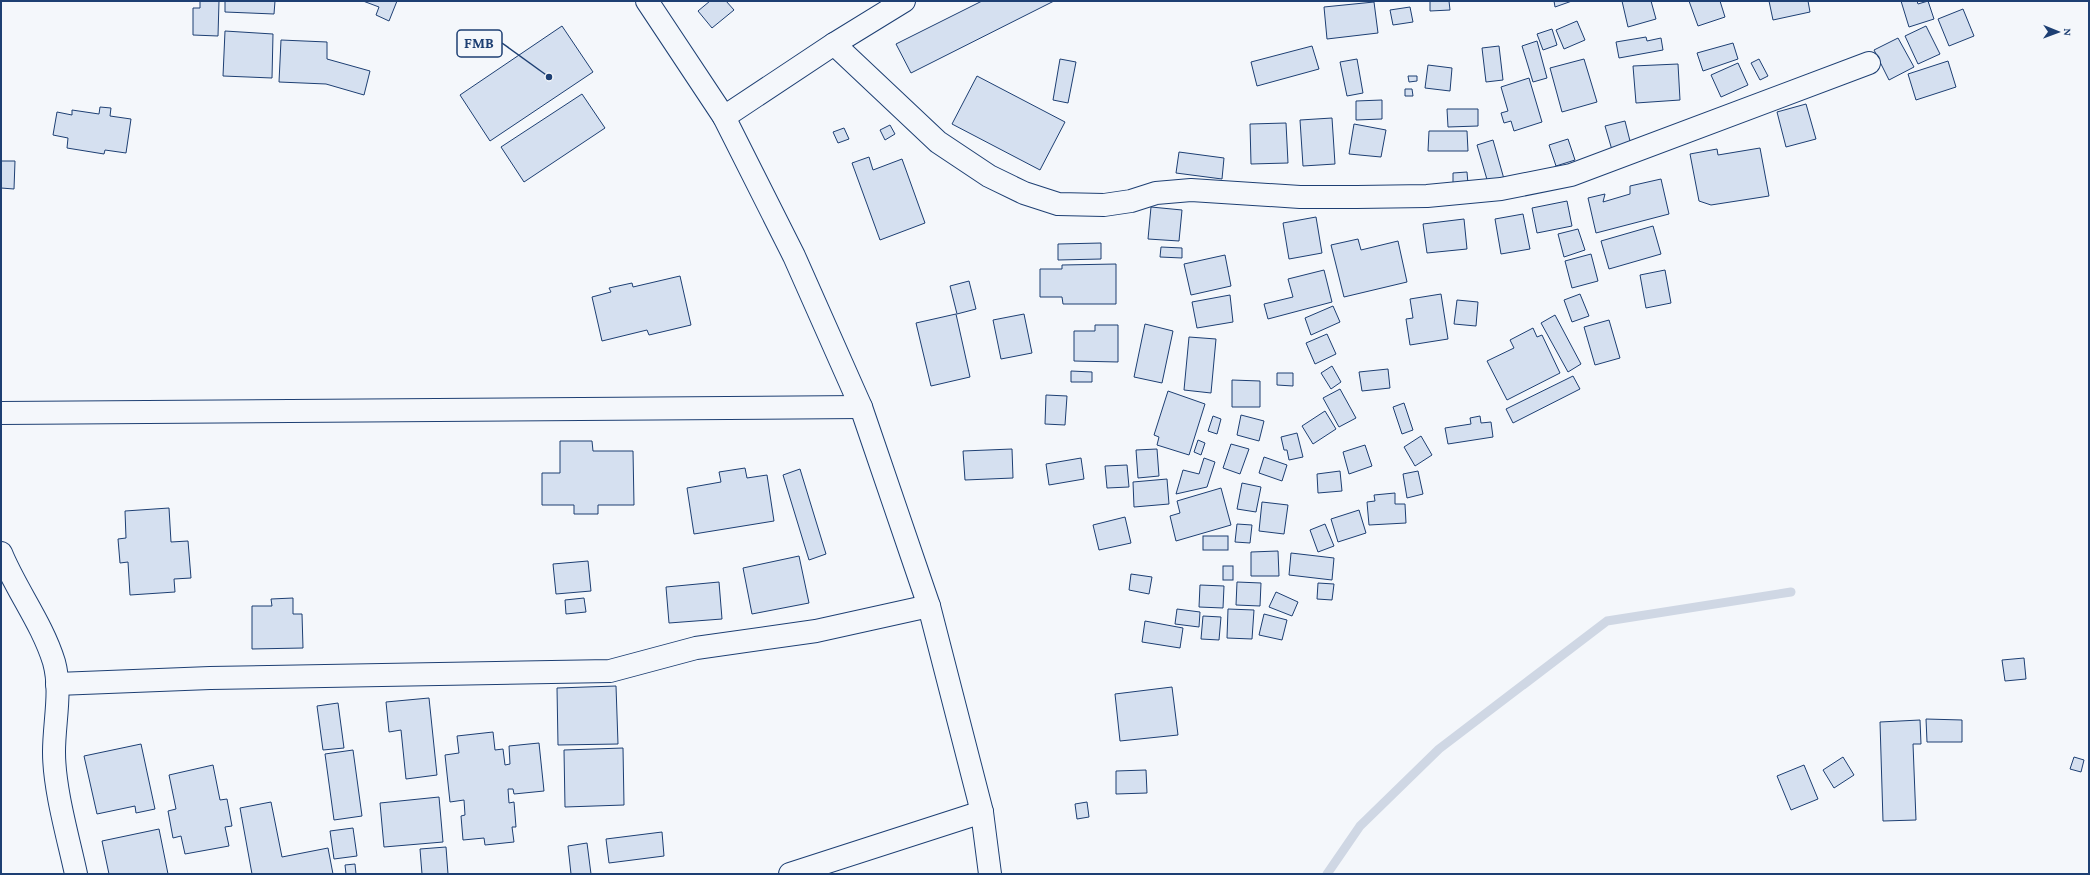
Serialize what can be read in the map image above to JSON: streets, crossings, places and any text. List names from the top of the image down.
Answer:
{
  "places": ["FMB"],
  "north": "right"
}
